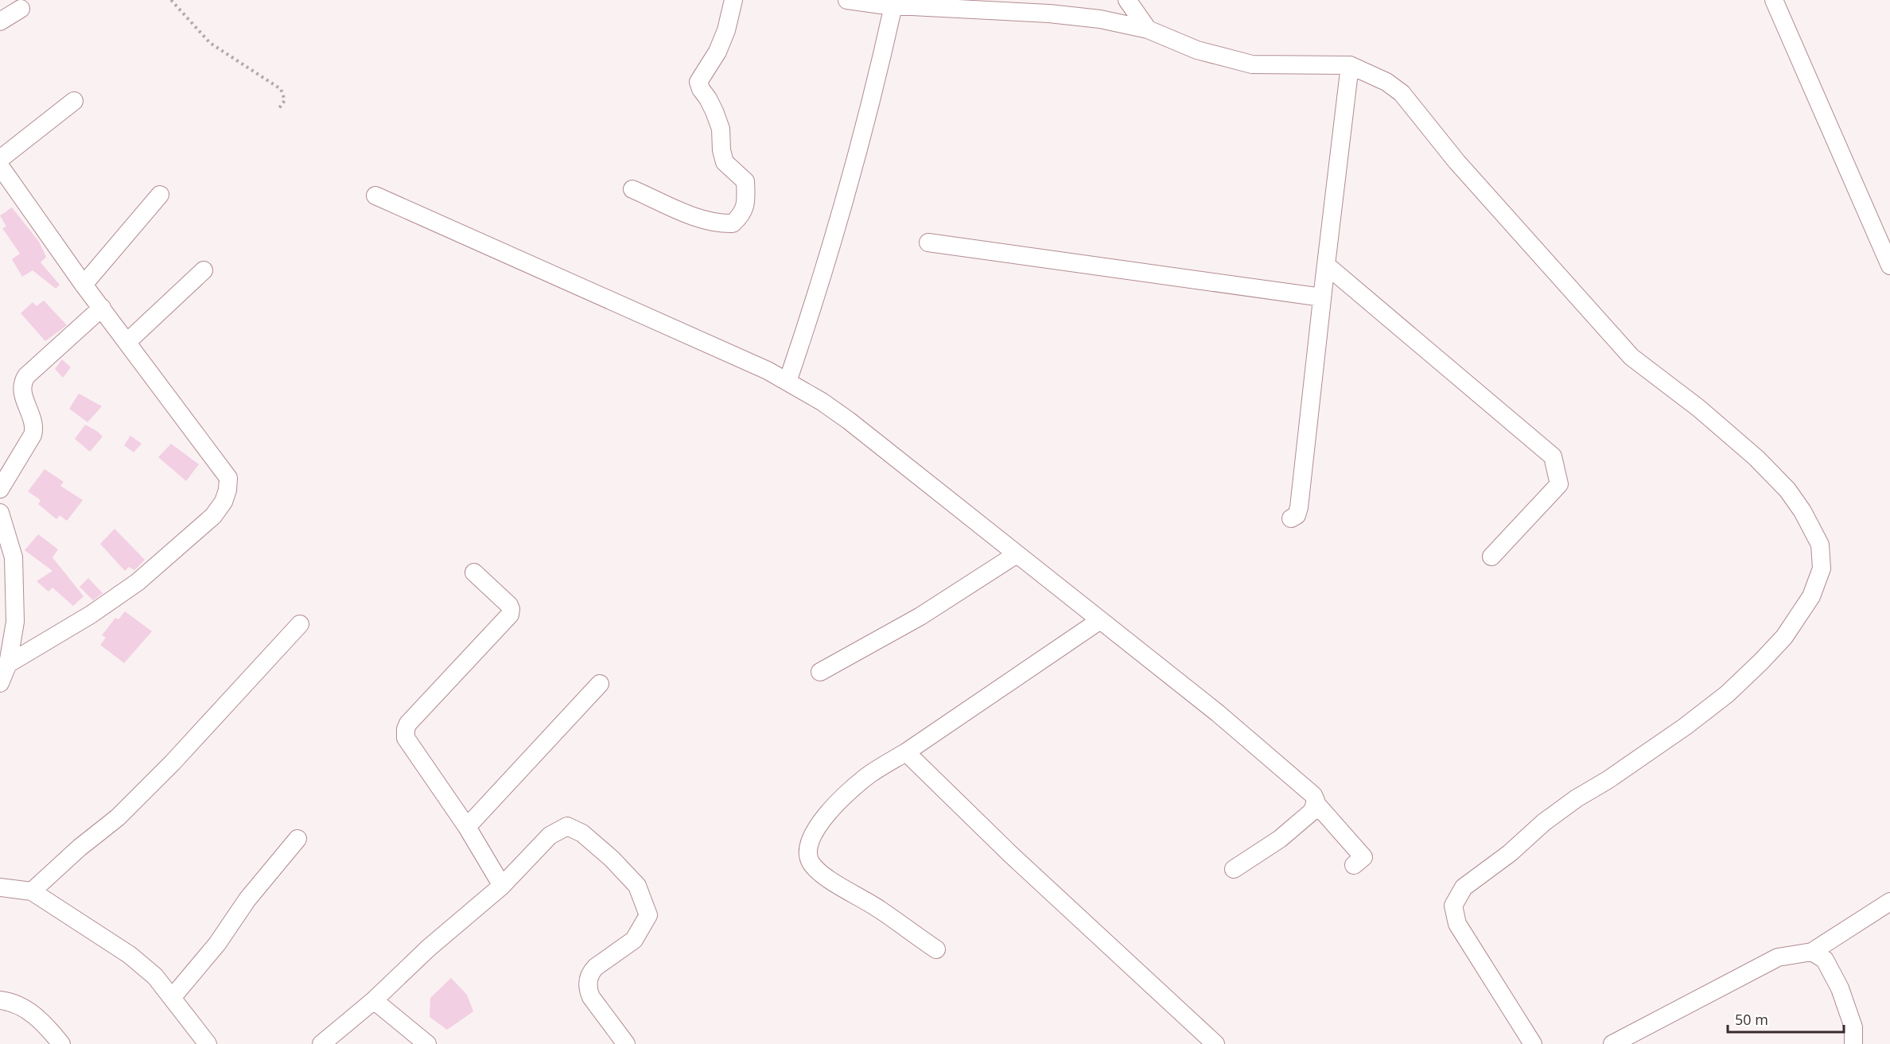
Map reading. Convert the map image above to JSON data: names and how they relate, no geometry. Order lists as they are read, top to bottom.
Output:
{
  "scale_bar": "50 m"
}
